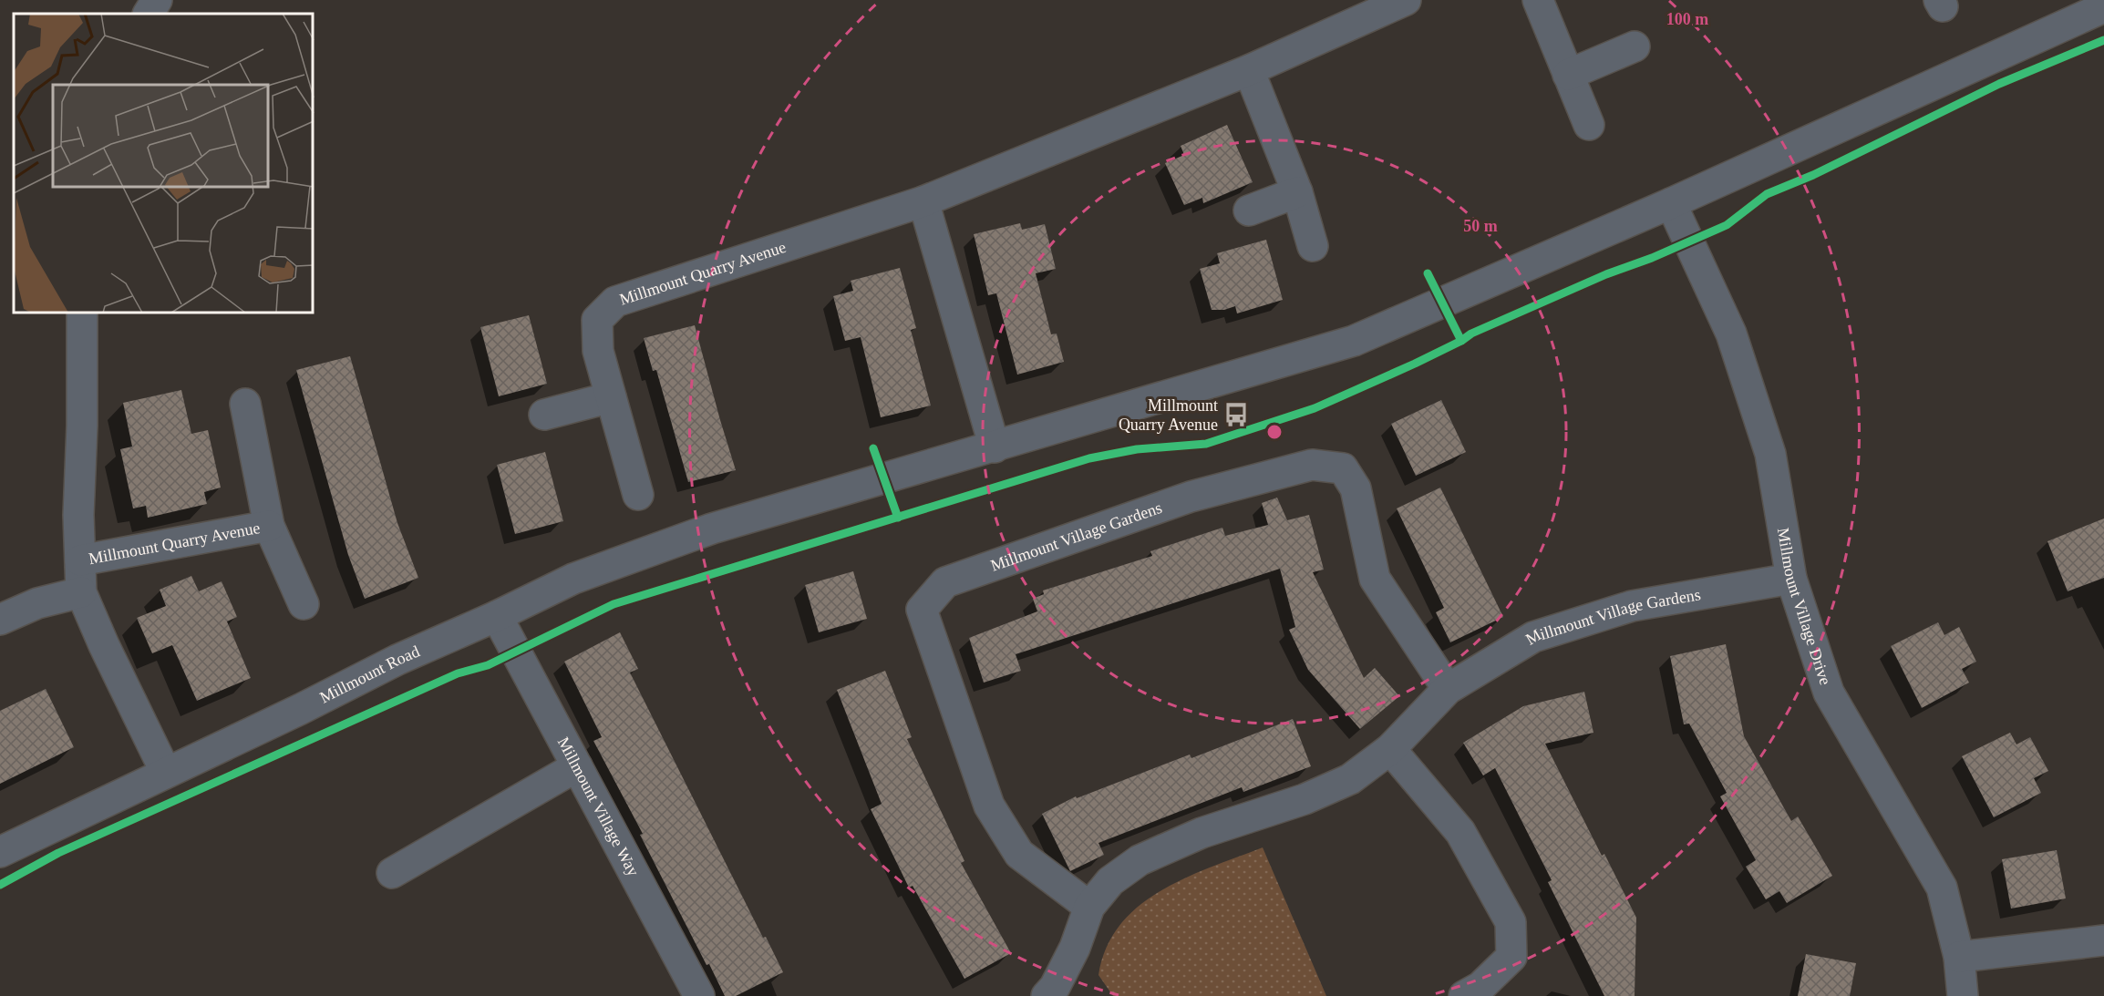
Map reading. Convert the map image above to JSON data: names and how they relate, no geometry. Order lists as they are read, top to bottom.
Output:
{
  "streets": {
    "street": [
      "Millmount Quarry Avenue",
      "Millmount Village Gardens",
      "Millmount Village Drive",
      "Millmount Road",
      "Millmount Village Way"
    ]
  },
  "crossings": [
    ["Millmount Village Gardens", "Millmount Village Drive"],
    ["Millmount Village Drive", "Millmount Road"],
    ["Millmount Road", "Millmount Village Way"]
  ],
  "places": {
    "bus stop": ["Millmount Quarry Avenue"]
  },
  "rings": ["100 m", "50 m"]
}
